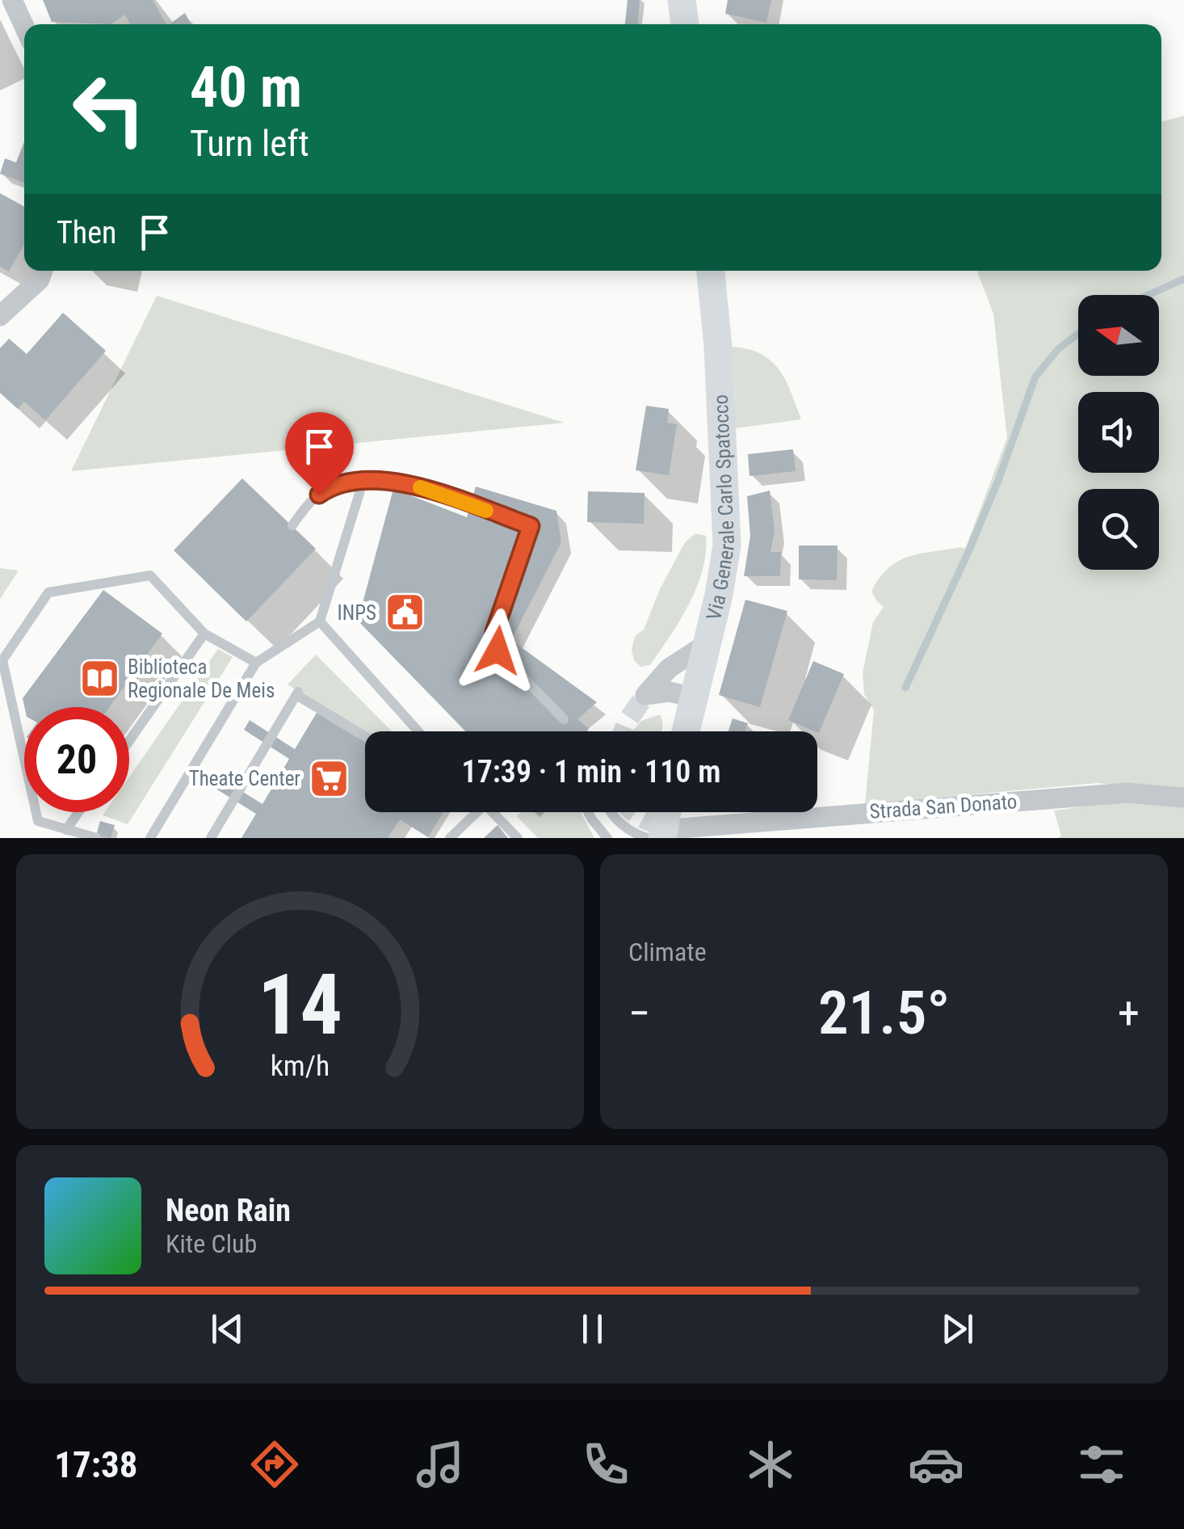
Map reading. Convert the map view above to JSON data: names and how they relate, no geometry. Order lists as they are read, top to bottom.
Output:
{
  "streets": {
    "main road": ["Via Generale Carlo Spatocco"],
    "street": ["Strada San Donato"]
  },
  "places": {
    "public building": ["INPS"],
    "library": ["Biblioteca Regionale De Meis"],
    "supermarket": ["Theate Center"]
  },
  "north": "left",
  "page": {
    "turn": ["40 m", "Turn left"],
    "then": "Then",
    "limit": "20",
    "trip": "17:39 · 1 min · 110 m",
    "tile": "Climate",
    "heat": ["−", "21.5°", "+"],
    "song": ["Neon Rain", "Kite Club"],
    "tabs": "17:38",
    "gauge": ["14", "km/h"]
  }
}
